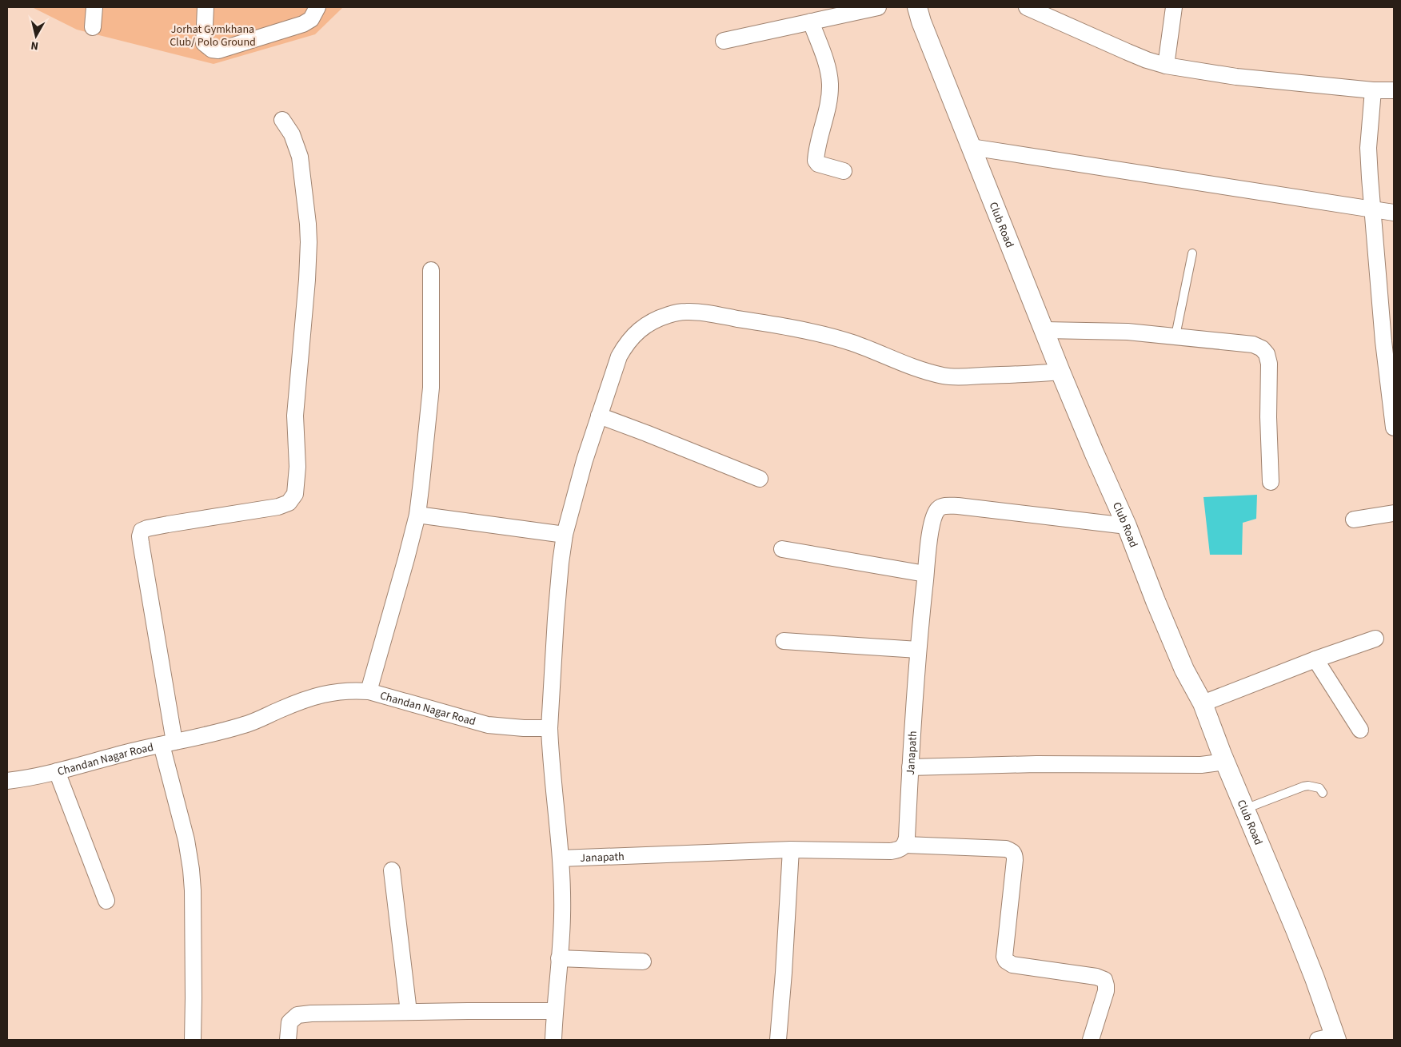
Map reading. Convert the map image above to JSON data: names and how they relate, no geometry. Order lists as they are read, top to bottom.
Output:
{
  "streets": {
    "street": ["Club Road", "Chandan Nagar Road", "Janapath"]
  },
  "crossings": [
    ["Club Road", "Janapath"]
  ],
  "parks": ["Jorhat Gymkhana Club/ Polo Ground"],
  "north": "bottom"
}
